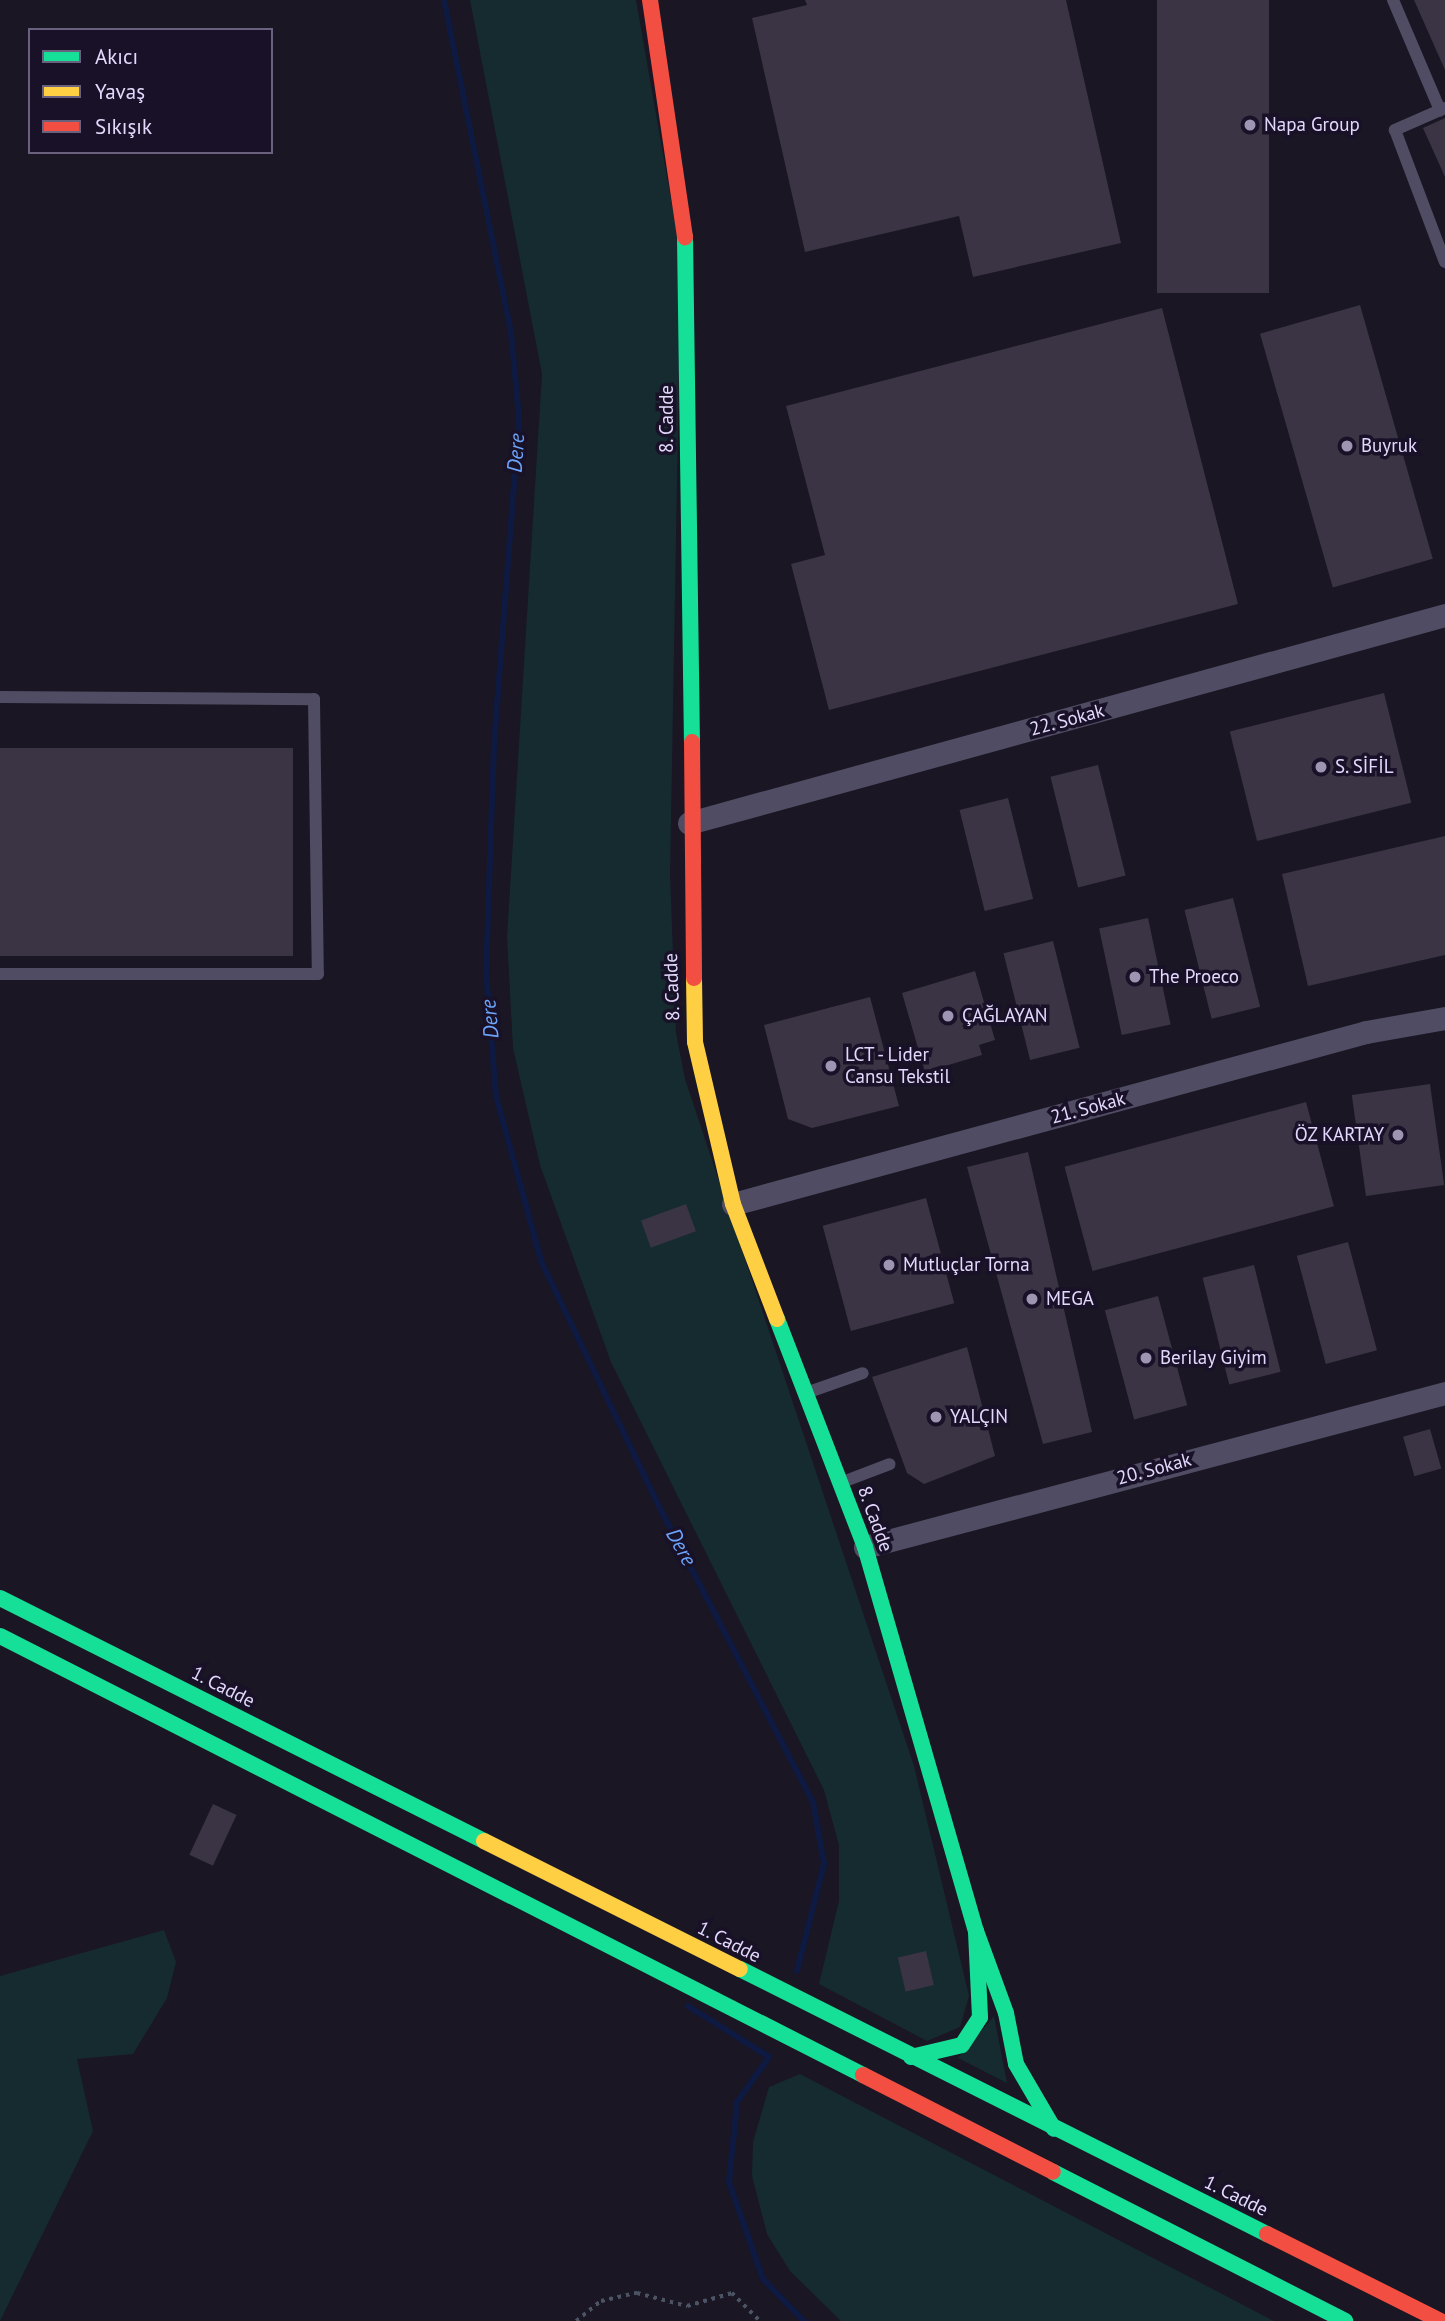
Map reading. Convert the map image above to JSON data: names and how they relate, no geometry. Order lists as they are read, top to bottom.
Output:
{
  "streets": {
    "main road": ["8. Cadde", "1. Cadde"],
    "street": ["22. Sokak", "21. Sokak", "20. Sokak"]
  },
  "crossings": [
    ["8. Cadde", "22. Sokak"],
    ["8. Cadde", "21. Sokak"],
    ["8. Cadde", "20. Sokak"],
    ["8. Cadde", "1. Cadde"]
  ],
  "water": ["Dere"],
  "places": [
    "Napa Group",
    "Buyruk",
    "S. SİFİL",
    "The Proeco",
    "ÇAĞLAYAN",
    "LCT - Lider Cansu Tekstil",
    "ÖZ KARTAY",
    "Mutluçlar Torna",
    "MEGA",
    "Berilay Giyim",
    "YALÇIN"
  ],
  "legend": ["Akıcı", "Yavaş", "Sıkışık"]
}
